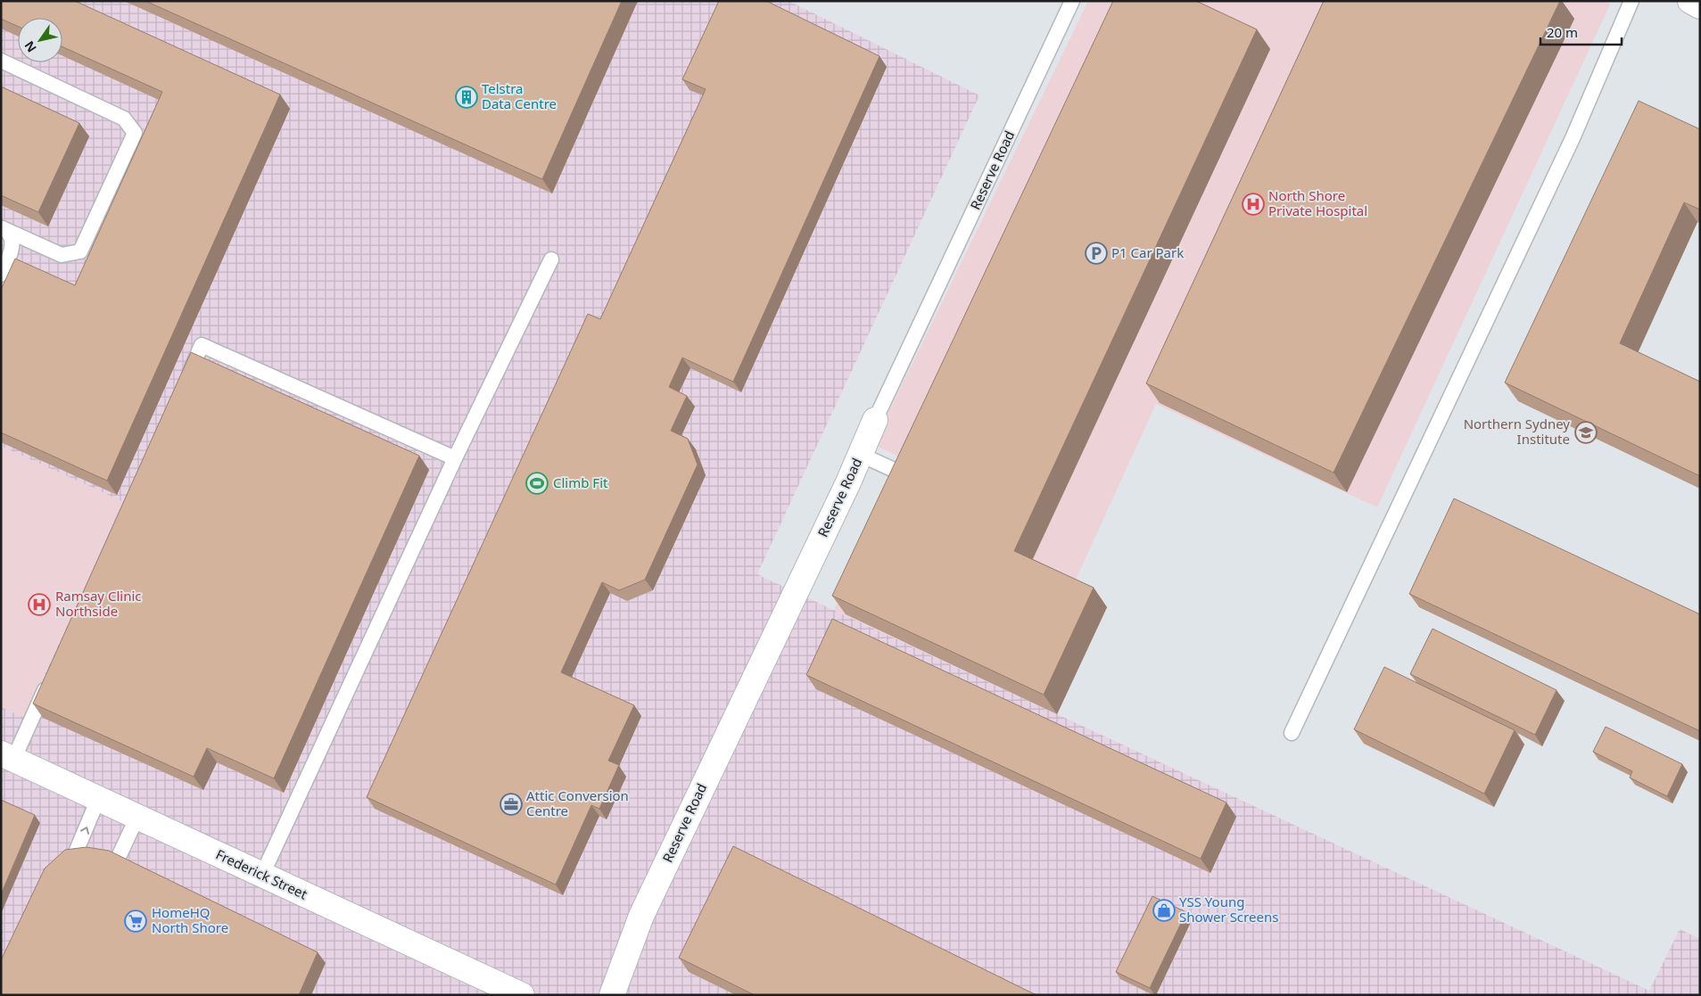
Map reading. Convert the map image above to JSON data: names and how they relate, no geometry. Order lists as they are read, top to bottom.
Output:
{
  "streets": {
    "street": ["Reserve Road", "Frederick Street"]
  },
  "places": {
    "building": ["Telstra Data Centre"],
    "hospital": ["North Shore Private Hospital", "Ramsay Clinic Northside"],
    "parking": ["P1 Car Park"],
    "school or university": ["Northern Sydney Institute"],
    "sports": ["Climb Fit"],
    "office": ["Attic Conversion Centre"],
    "shop": ["YSS Young Shower Screens"],
    "supermarket": ["HomeHQ North Shore"]
  },
  "scale_bar": "20 m",
  "north": "bottom left"
}
